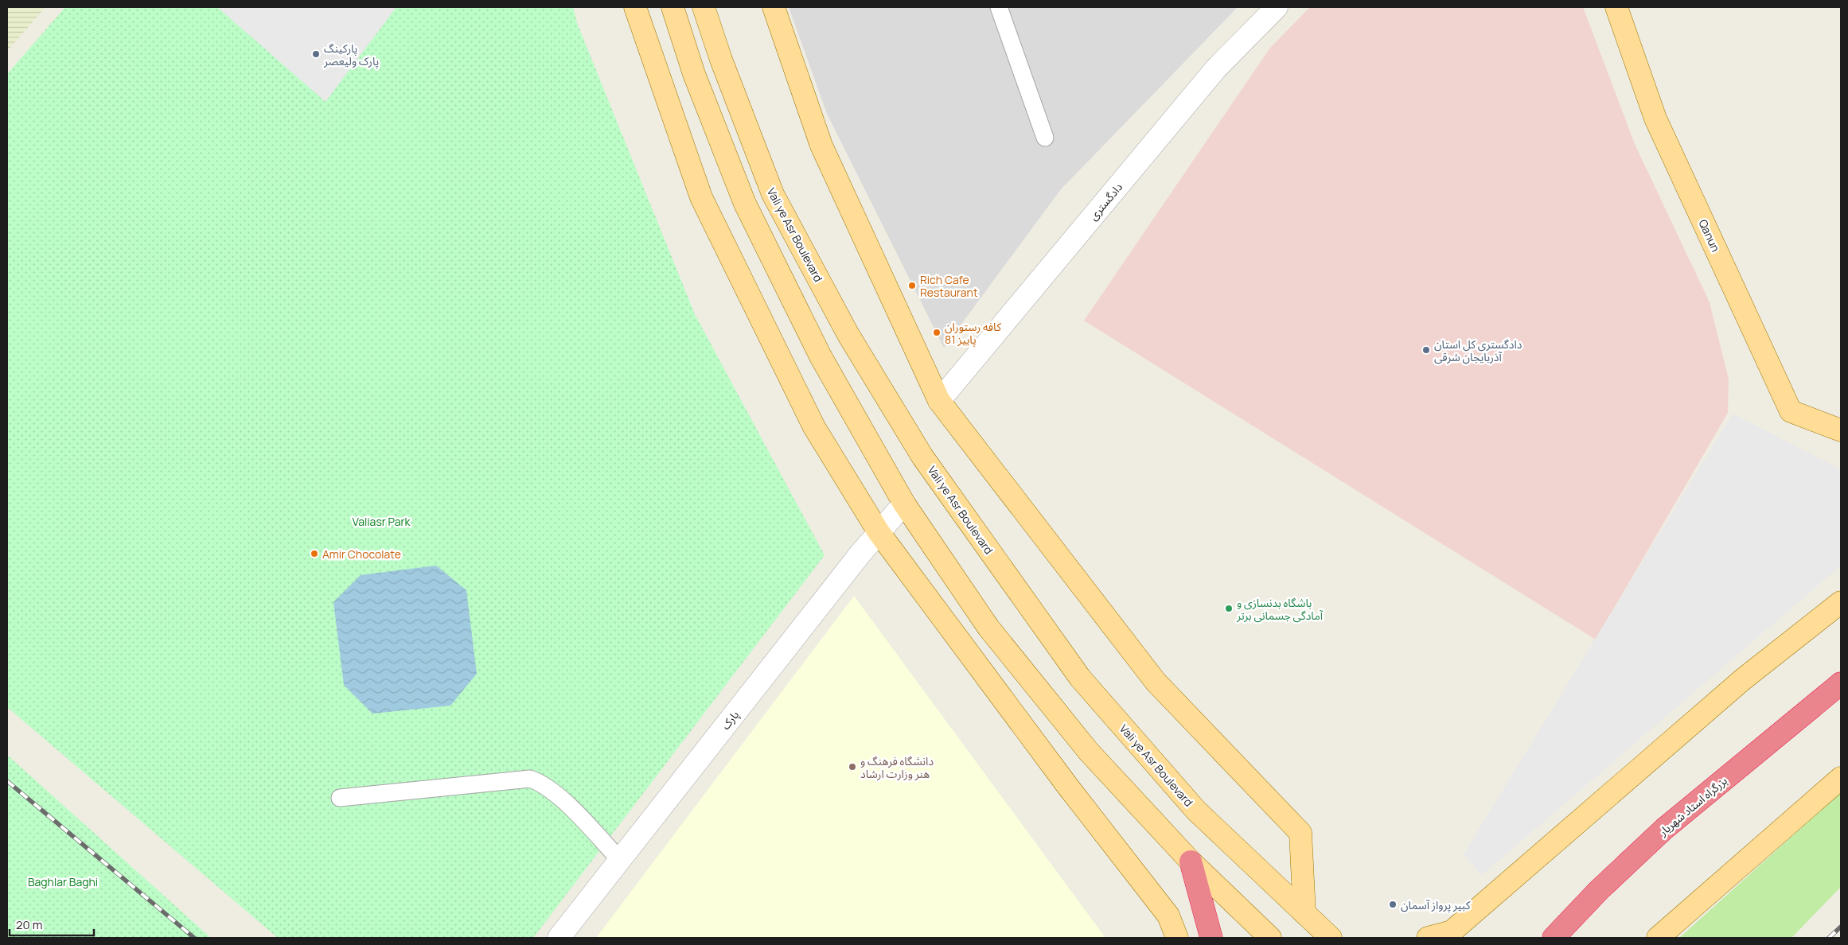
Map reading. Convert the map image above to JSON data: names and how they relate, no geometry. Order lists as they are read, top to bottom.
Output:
{
  "streets": {
    "highway": ["بزرگراه استاد شهریار"],
    "main road": ["Vali ye Asr Boulevard", "Qanun"],
    "street": ["دادگستری", "پارک"]
  },
  "parks": ["Valiasr Park", "Baghlar Baghi"],
  "places": [
    "پارکینگ پارک ولیعصر",
    "Rich Cafe Restaurant",
    "کافه رستوران پاییز 81",
    "دادگستری کل استان آذربایجان شرقی",
    "Amir Chocolate",
    "باشگاه بدنسازی و آمادگی جسمانی برتر",
    "دانشگاه فرهنگ و هنر وزارت ارشاد",
    "کبیر پرواز آسمان"
  ],
  "scale_bar": "20 m"
}
